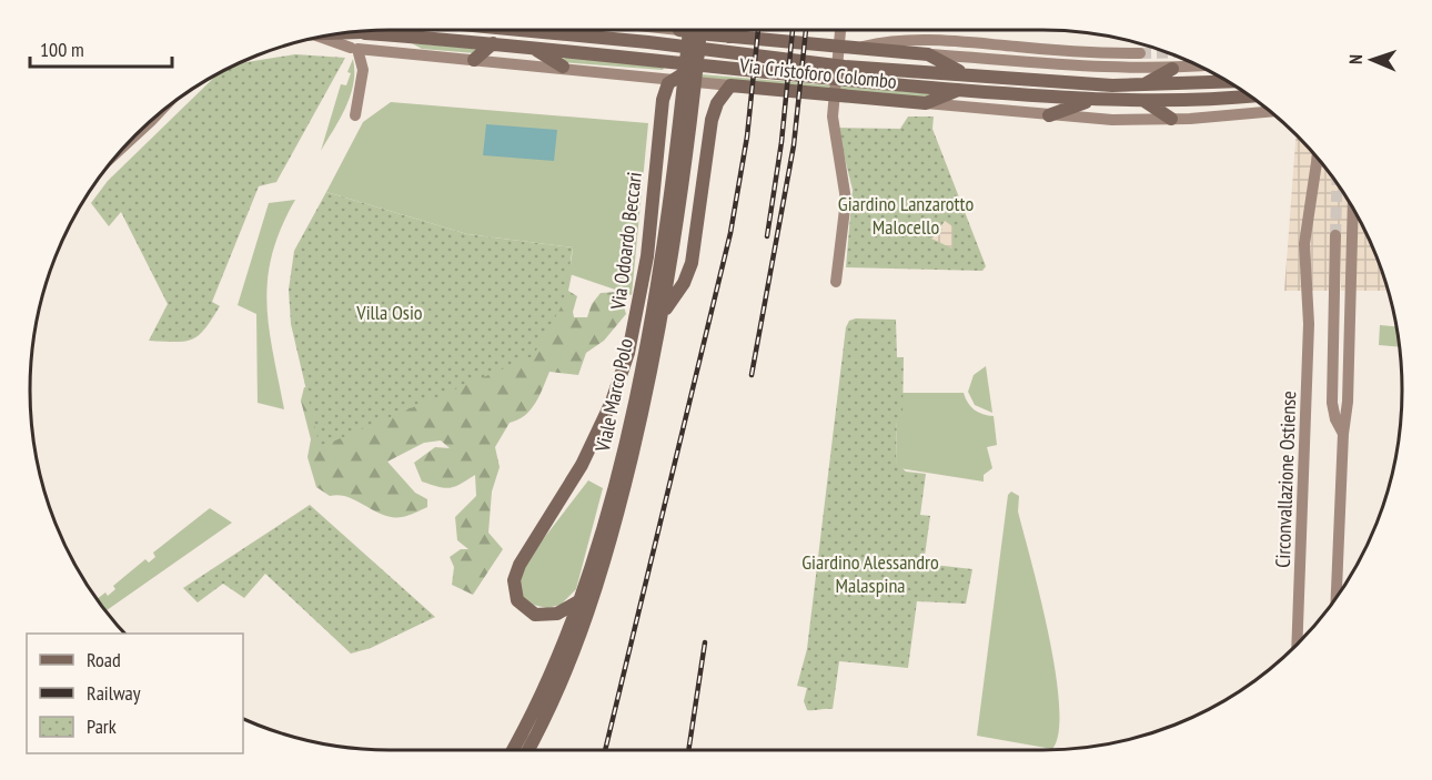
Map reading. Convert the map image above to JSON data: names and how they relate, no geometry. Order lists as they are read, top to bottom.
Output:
{
  "streets": {
    "main road": [
      "Via Cristoforo Colombo",
      "Via Odoardo Beccari",
      "Viale Marco Polo",
      "Circonvallazione Ostiense"
    ]
  },
  "crossings": [
    ["Via Cristoforo Colombo", "Via Odoardo Beccari"],
    ["Via Odoardo Beccari", "Viale Marco Polo"]
  ],
  "parks": ["Giardino Lanzarotto Malocello", "Villa Osio", "Giardino Alessandro Malaspina"],
  "legend": ["Road", "Railway", "Park"],
  "scale_bar": "100 m",
  "north": "left"
}
